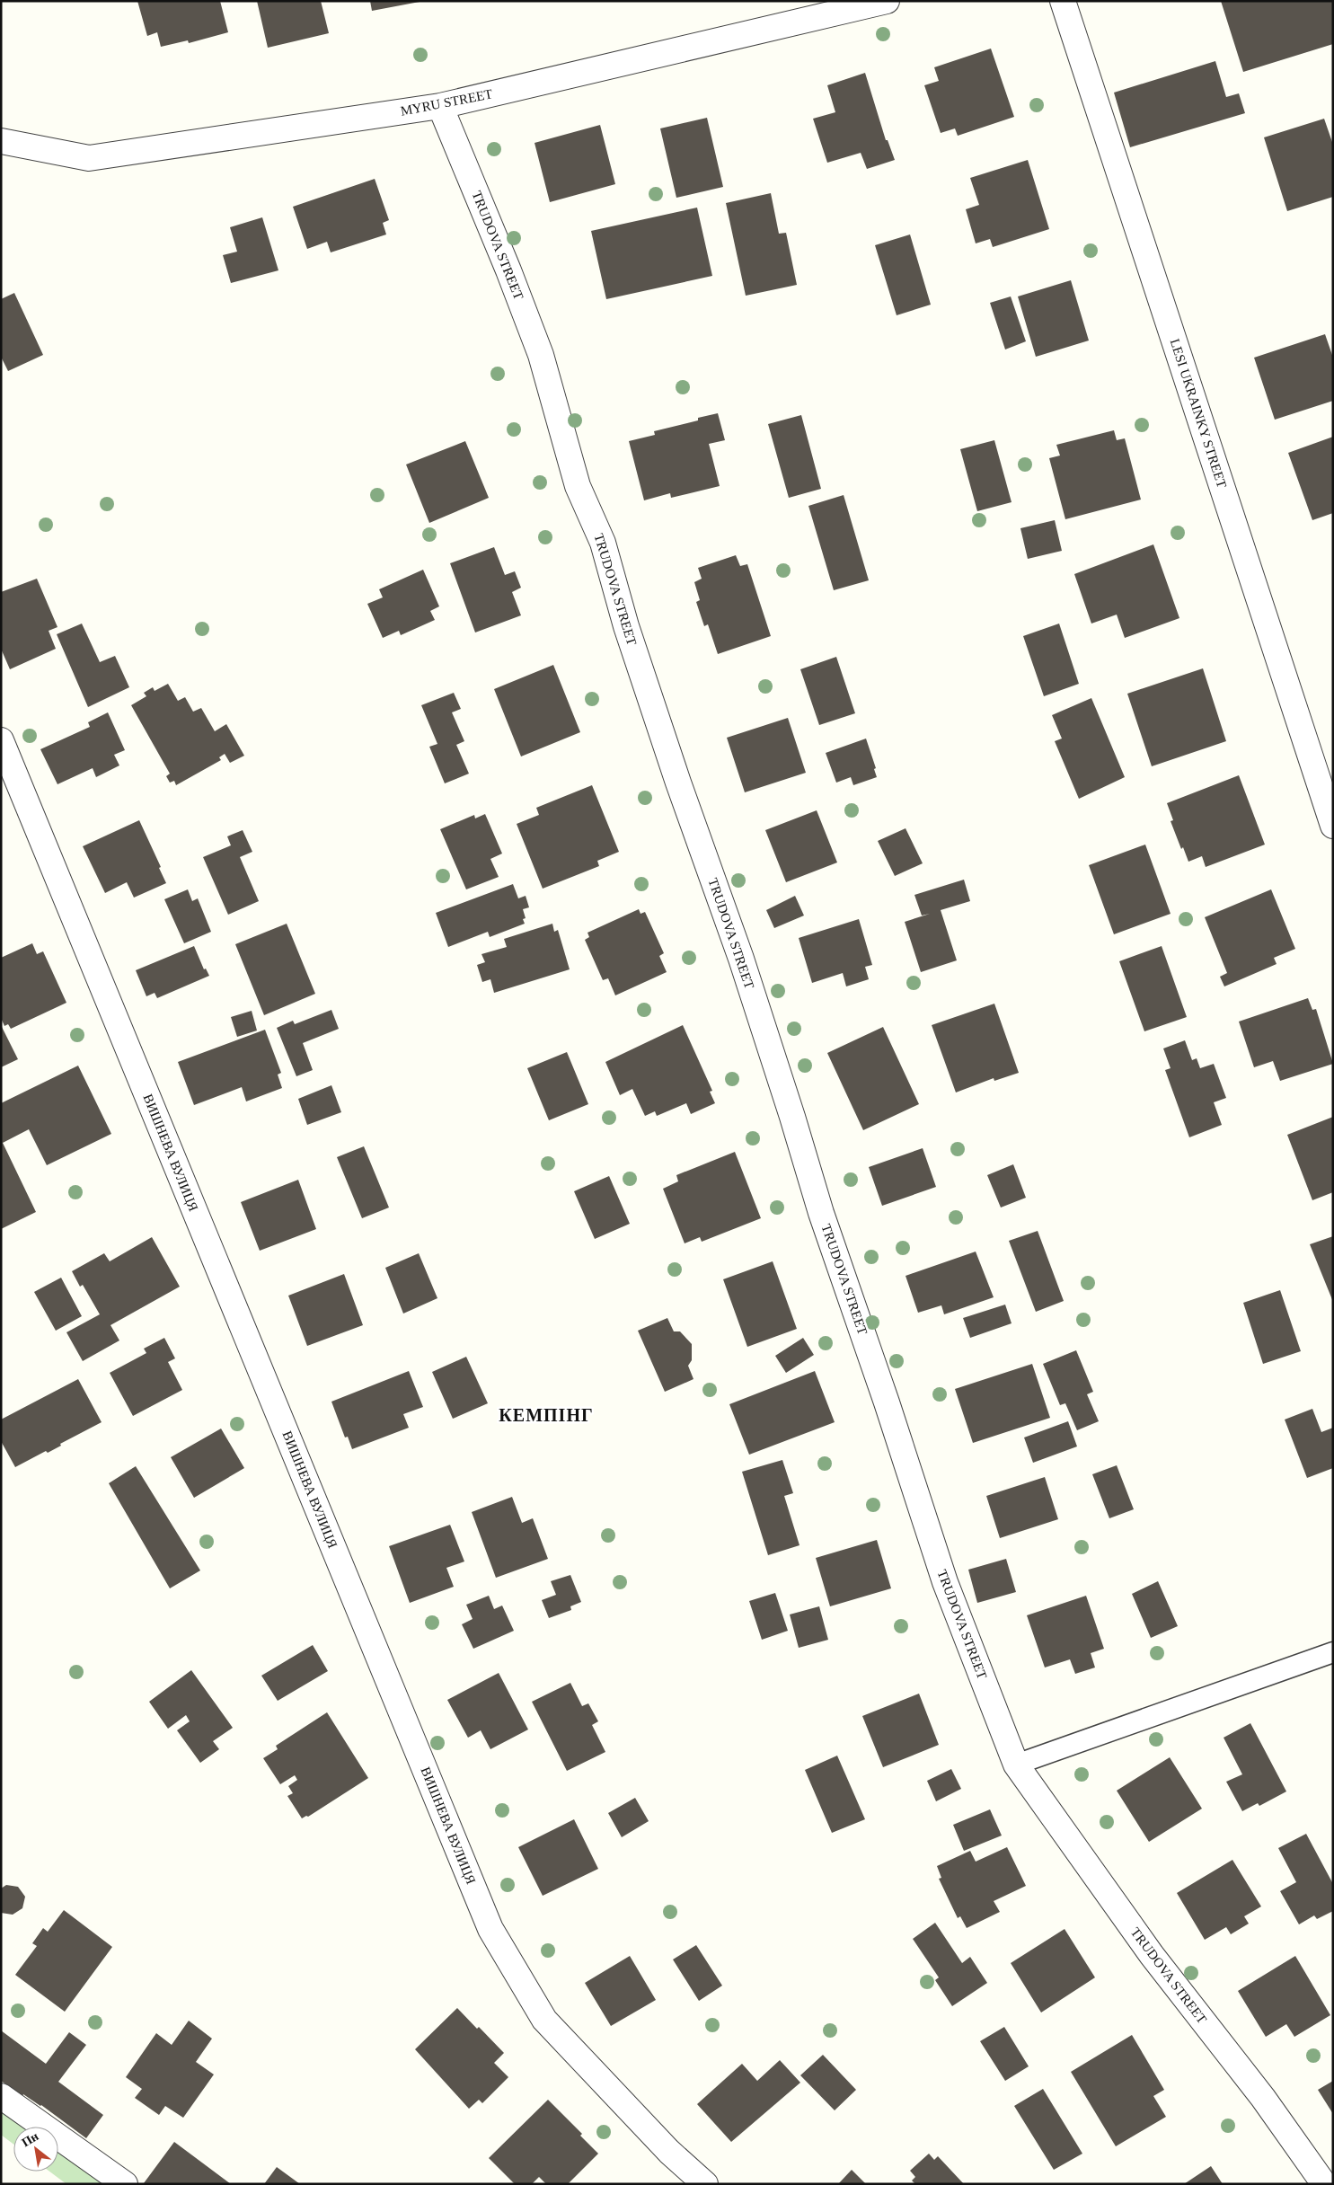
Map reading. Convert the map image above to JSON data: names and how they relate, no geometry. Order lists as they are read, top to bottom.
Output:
{
  "streets": {
    "street": [
      "MYRU STREET",
      "TRUDOVA STREET",
      "LESI UKRAINKY STREET",
      "ВИШНЕВА ВУЛИЦЯ"
    ]
  },
  "crossings": [
    ["MYRU STREET", "TRUDOVA STREET"]
  ],
  "districts": ["КЕМПІНГ"],
  "north": "top left"
}
